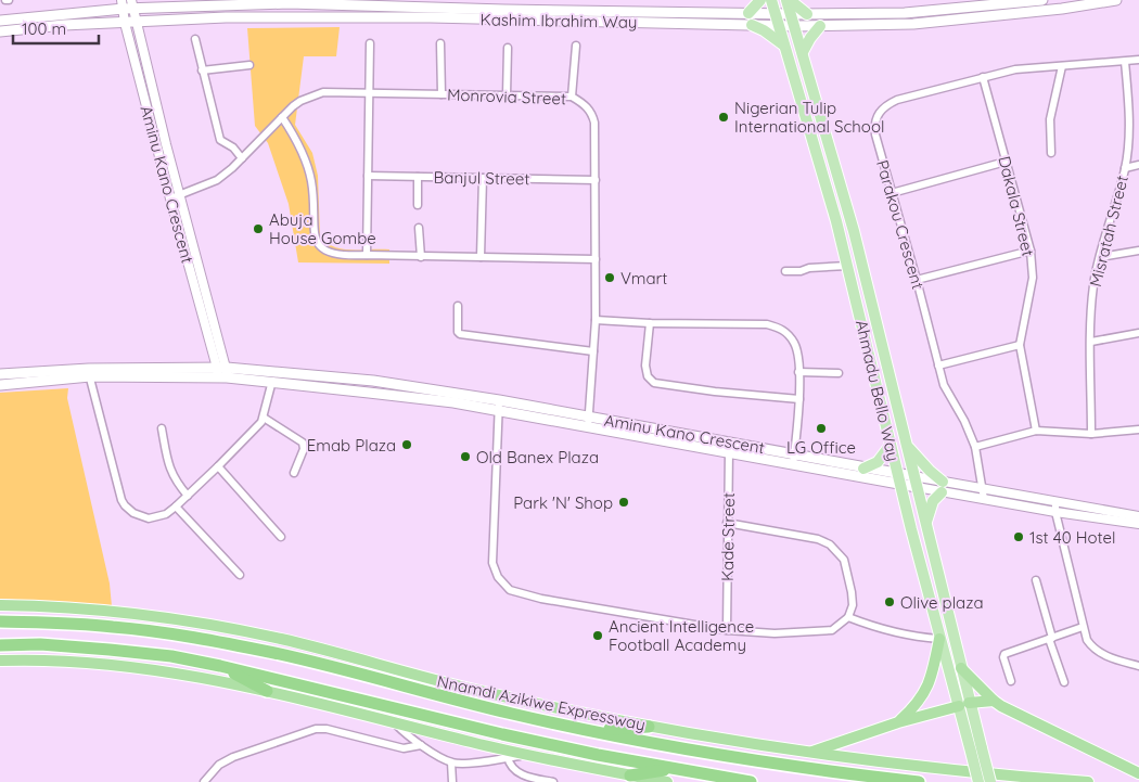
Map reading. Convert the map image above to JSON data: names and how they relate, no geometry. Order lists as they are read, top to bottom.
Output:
{
  "streets": {
    "highway": ["Nnamdi Azikiwe Expressway"],
    "main road": ["Kashim Ibrahim Way", "Aminu Kano Crescent", "Ahmadu Bello Way"],
    "street": [
      "Monrovia Street",
      "Banjul Street",
      "Dakala Street",
      "Parakou Crescent",
      "Misratah Street",
      "Kade Street"
    ]
  },
  "crossings": [
    ["Kashim Ibrahim Way", "Aminu Kano Crescent"],
    ["Kashim Ibrahim Way", "Ahmadu Bello Way"],
    ["Monrovia Street", "Banjul Street"],
    ["Monrovia Street", "Aminu Kano Crescent"],
    ["Aminu Kano Crescent", "Ahmadu Bello Way"],
    ["Aminu Kano Crescent", "Kade Street"],
    ["Dakala Street", "Parakou Crescent"],
    ["Parakou Crescent", "Misratah Street"]
  ],
  "places": [
    "Nigerian Tulip International School",
    "Abuja House Gombe",
    "Vmart",
    "LG Office",
    "Emab Plaza",
    "Old Banex Plaza",
    "Park 'N' Shop",
    "1st 40 Hotel",
    "Olive plaza",
    "Ancient Intelligence Football Academy"
  ],
  "scale_bar": "100 m"
}
